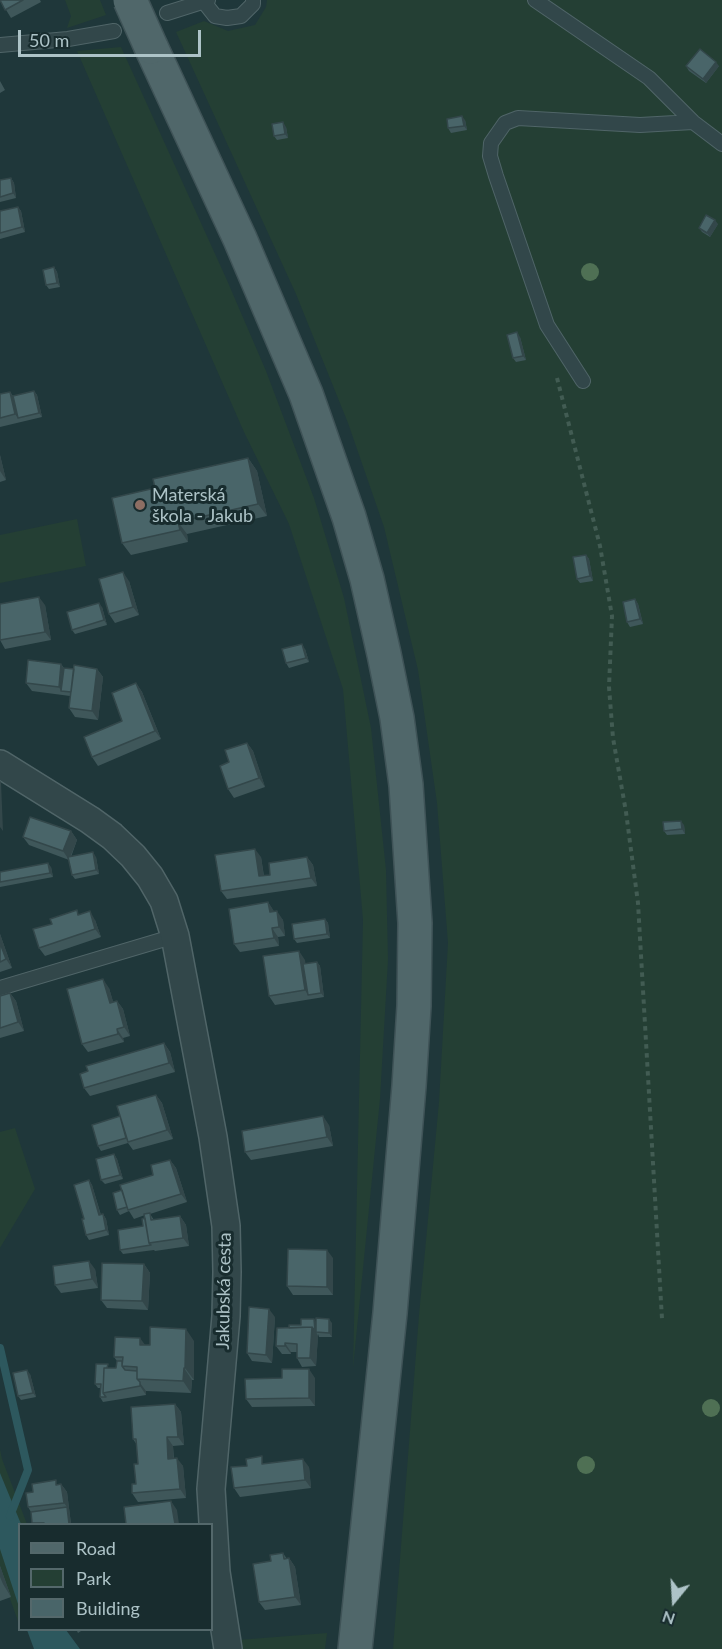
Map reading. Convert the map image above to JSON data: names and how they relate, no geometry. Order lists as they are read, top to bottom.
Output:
{
  "streets": {
    "street": ["Jakubská cesta"]
  },
  "places": ["Materská škola - Jakub"],
  "legend": ["Road", "Park", "Building"],
  "scale_bar": "50 m",
  "north": "bottom"
}
